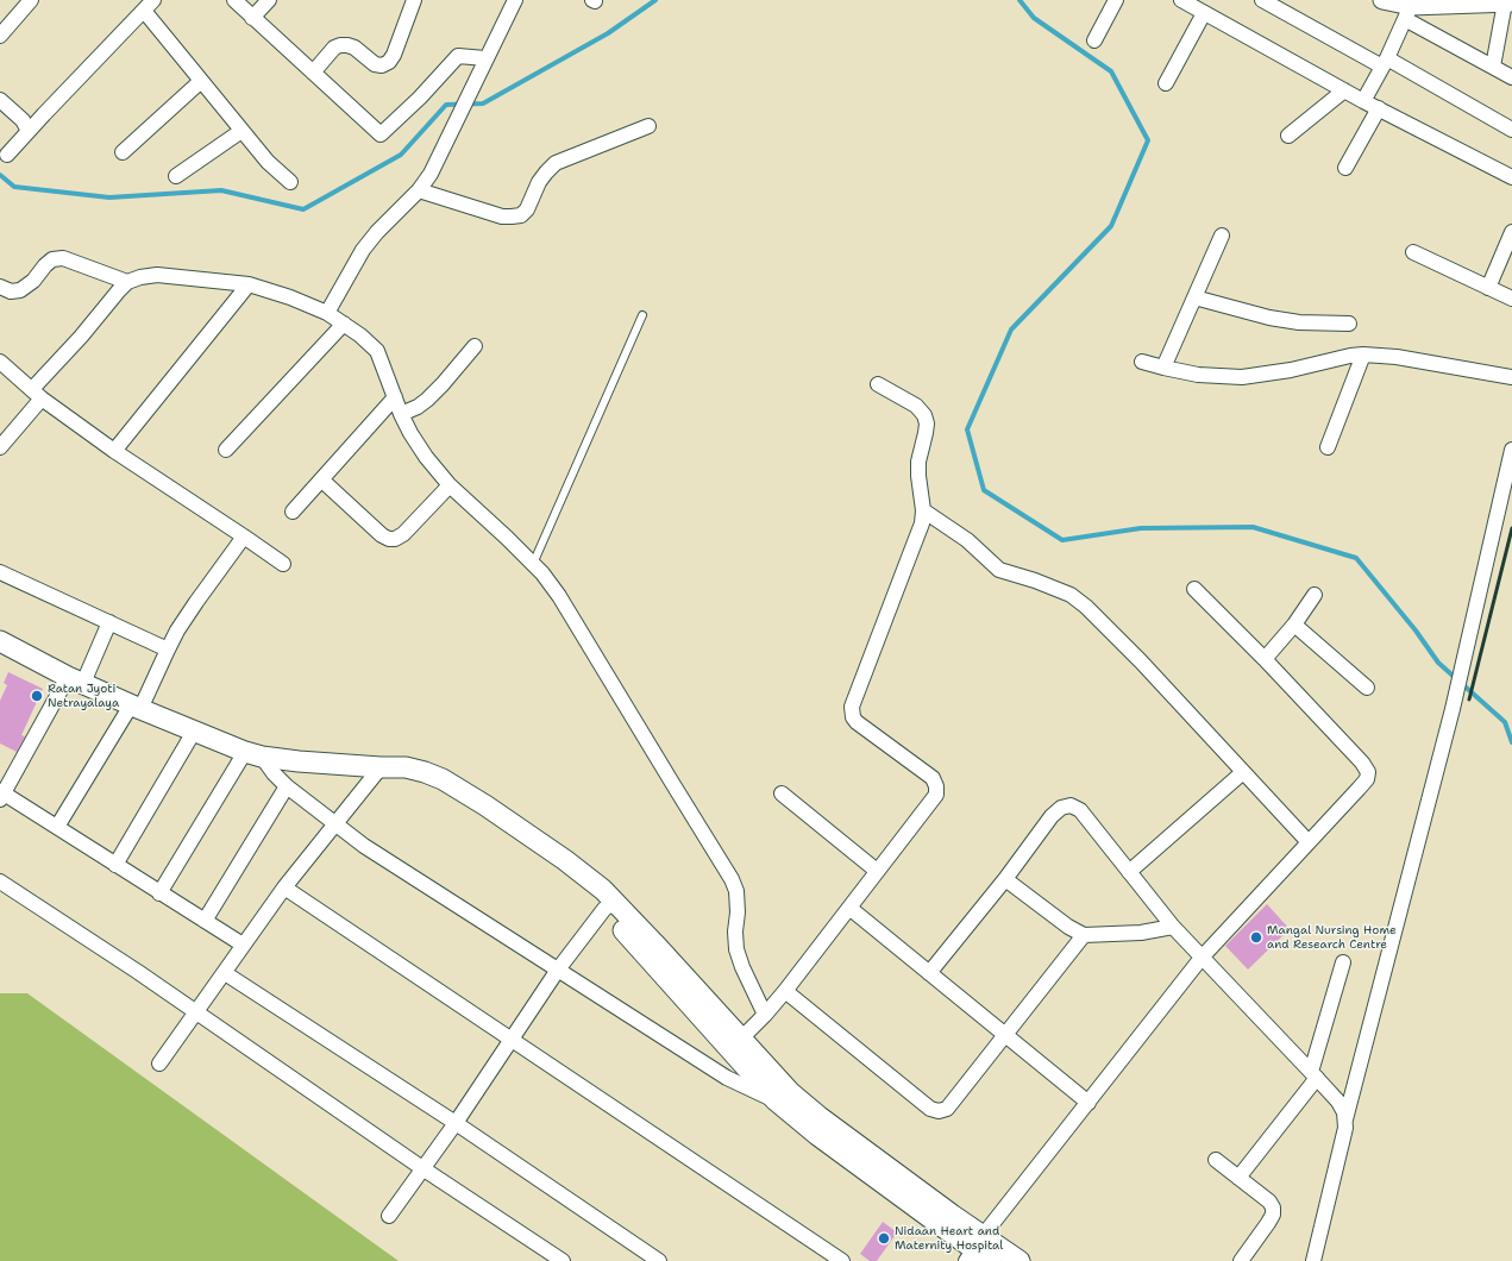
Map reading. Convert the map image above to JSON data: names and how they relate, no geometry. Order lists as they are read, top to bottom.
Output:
{
  "places": ["Ratan Jyoti Netrayalaya", "Mangal Nursing Home and Research Centre", "Nidaan Heart and Maternity Hospital"]
}
